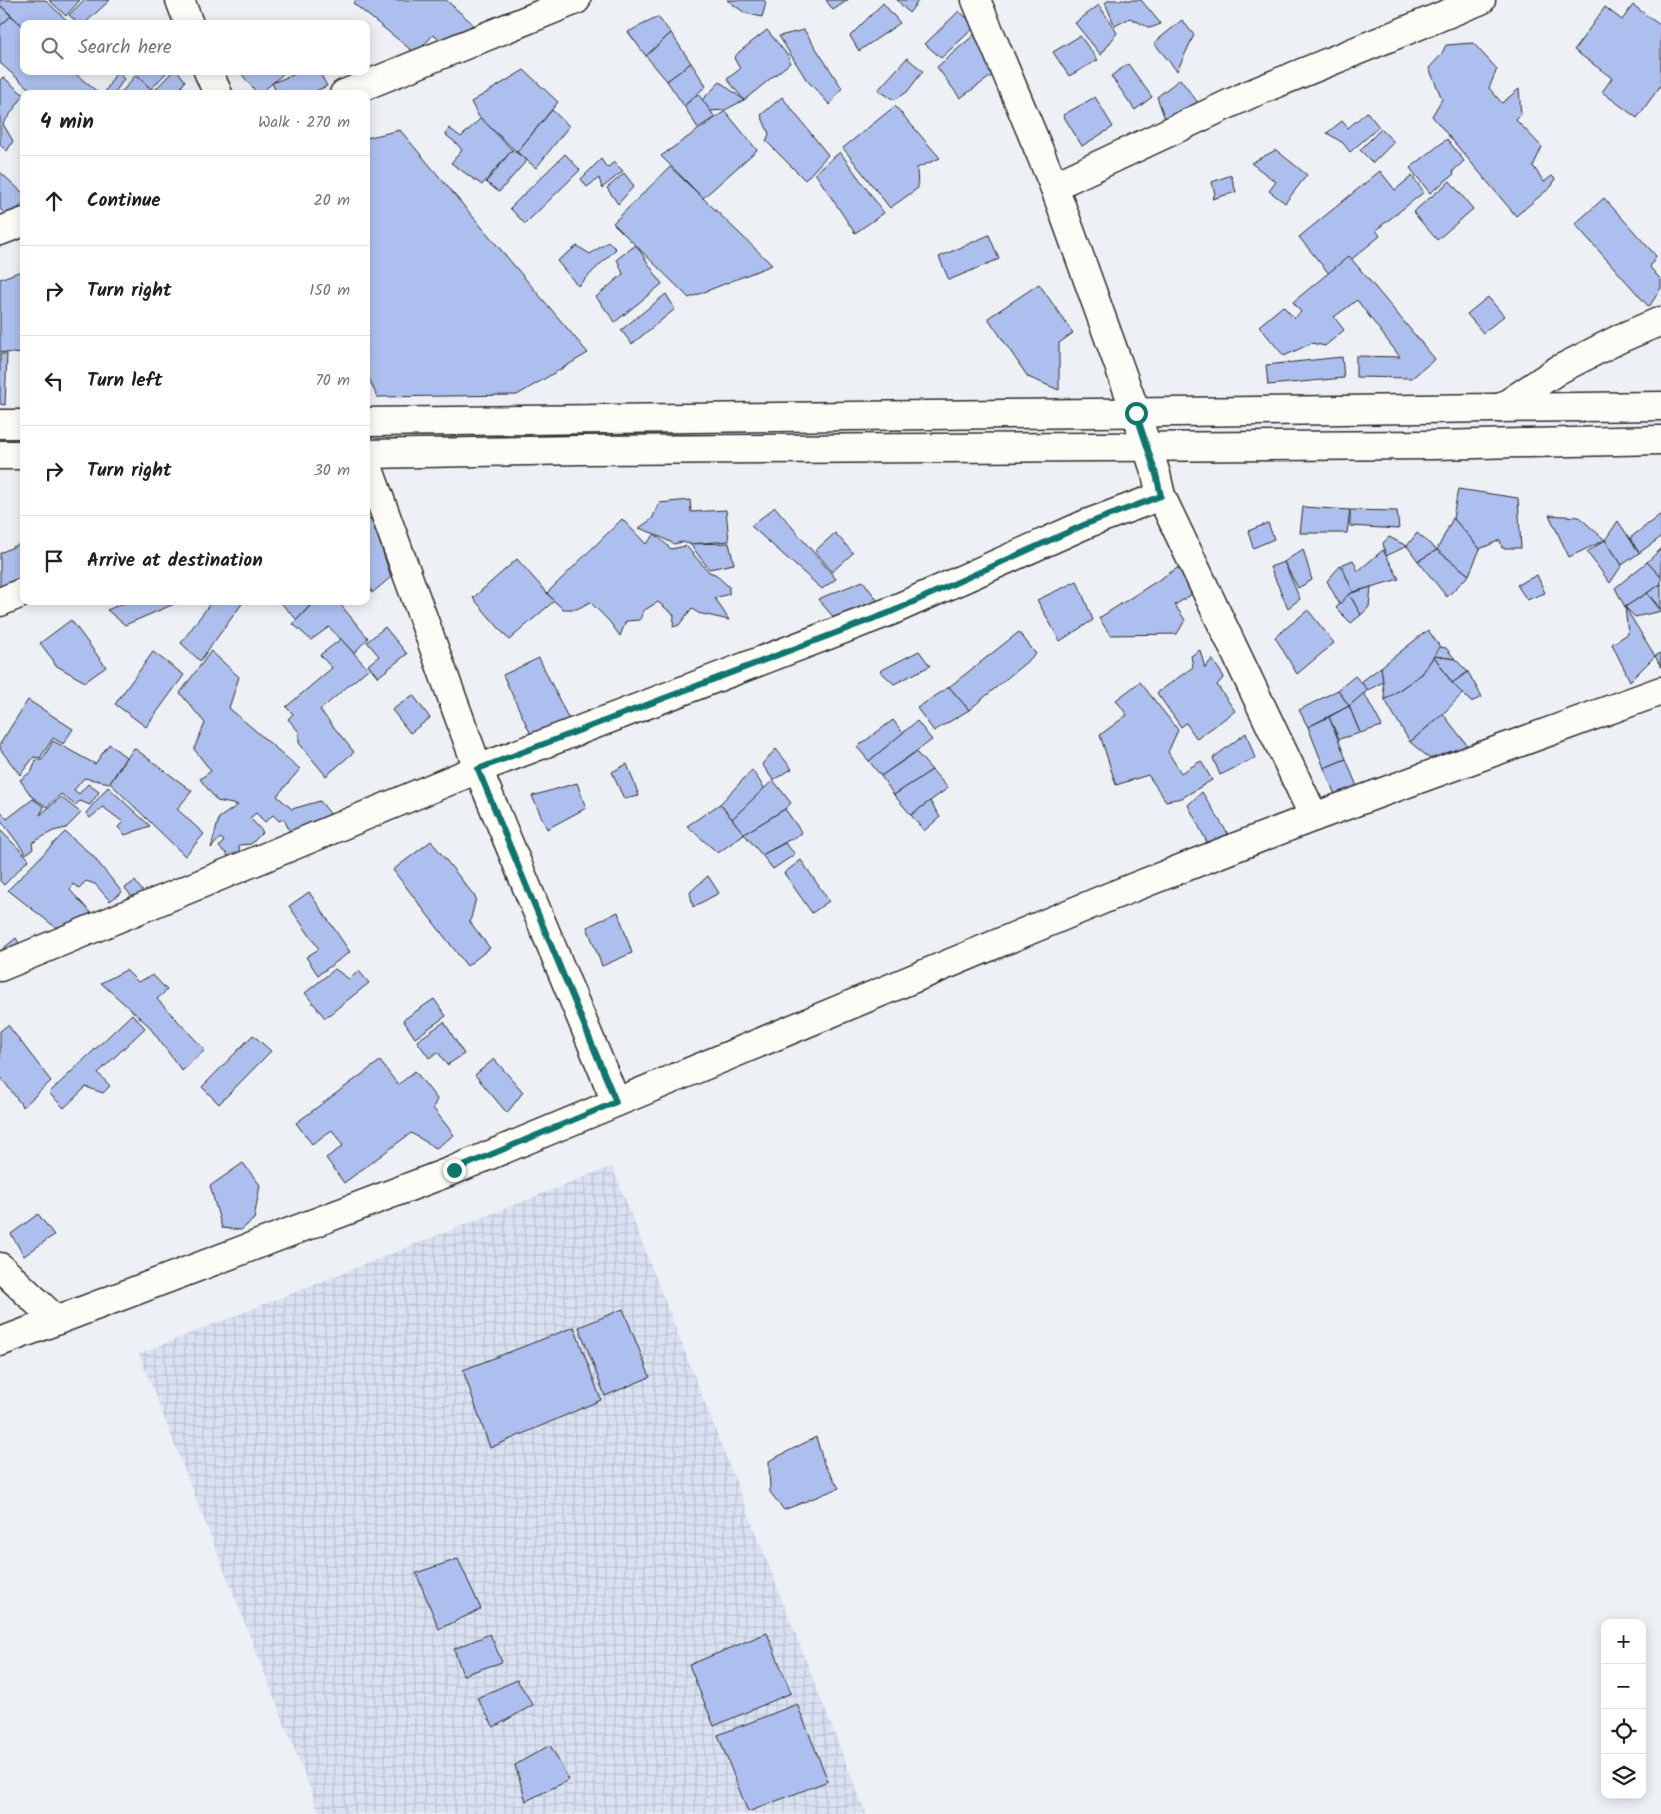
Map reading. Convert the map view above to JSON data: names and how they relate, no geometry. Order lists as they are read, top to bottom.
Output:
{
  "page": {
    "search": "Search here",
    "heading": ["4 min", "Walk · 270 m"],
    "list": [
      ["Continue", "20 m"],
      ["Turn right", "150 m"],
      ["Turn left", "70 m"],
      ["Turn right", "30 m"],
      "Arrive at destination"
    ],
    "map_buttons": ["+", "−"]
  }
}
